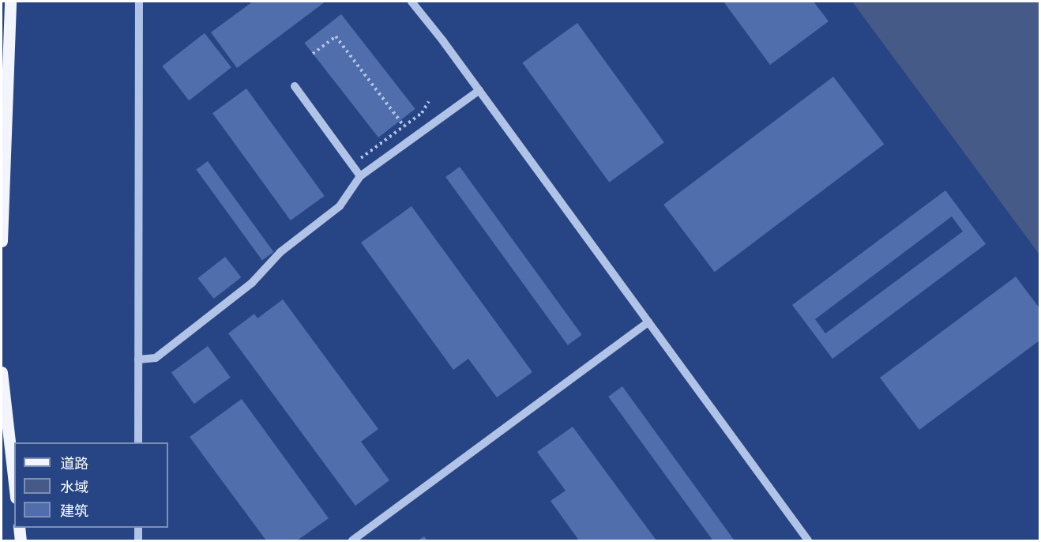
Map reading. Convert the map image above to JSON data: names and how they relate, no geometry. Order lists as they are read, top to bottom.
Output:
{
  "legend": ["道路", "水域", "建筑"]
}
